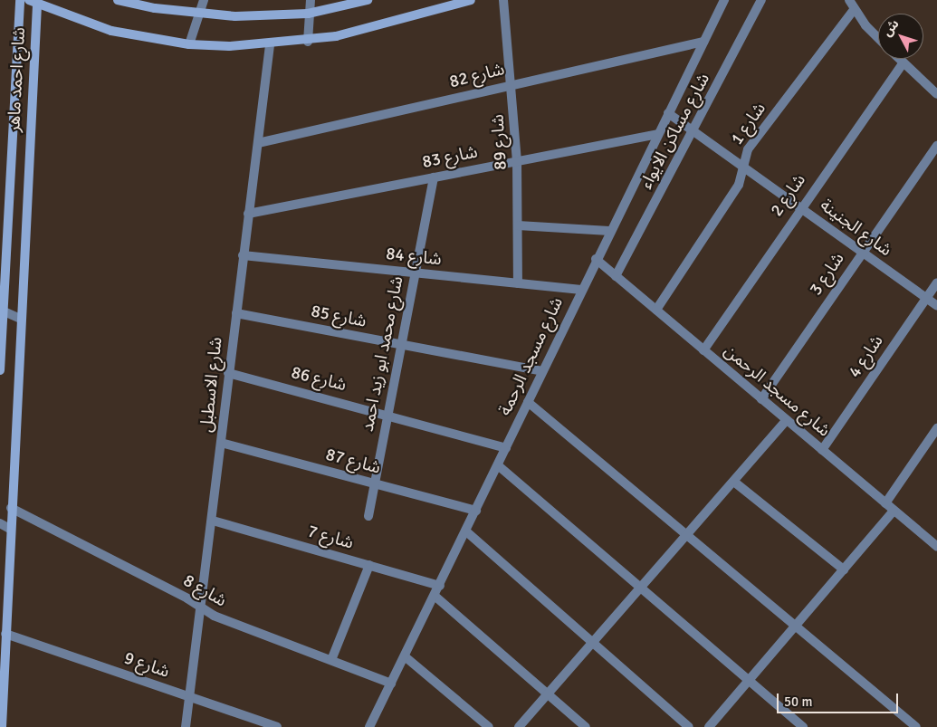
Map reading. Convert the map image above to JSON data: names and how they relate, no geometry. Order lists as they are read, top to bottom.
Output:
{
  "streets": {
    "street": [
      "شارع 82",
      "شارع احمد ماهر",
      "شارع 1",
      "شارع مساكن الايواء",
      "شارع 89",
      "شارع 83",
      "شارع 2",
      "شارع الجنينة",
      "شارع 84",
      "شارع 3",
      "شارع 85",
      "شارع محمد ابو زيد احمد",
      "شارع مسجد الرحمة",
      "شارع 4",
      "شارع 86",
      "شارع الاسطبل",
      "شارع مسجد الرحمن",
      "شارع 87",
      "شارع 7",
      "شارع 8",
      "شارع 9"
    ]
  },
  "crossings": [
    ["شارع 82", "شارع 89"],
    ["شارع 82", "شارع مسجد الرحمة"],
    ["شارع 82", "شارع الاسطبل"],
    ["شارع احمد ماهر", "شارع 8"],
    ["شارع احمد ماهر", "شارع 9"],
    ["شارع 1", "شارع الجنينة"],
    ["شارع 1", "شارع مسجد الرحمن"],
    ["شارع مساكن الايواء", "شارع الجنينة"],
    ["شارع مساكن الايواء", "شارع مسجد الرحمن"],
    ["شارع 89", "شارع 83"],
    ["شارع 89", "شارع 84"],
    ["شارع 83", "شارع محمد ابو زيد احمد"],
    ["شارع 83", "شارع مسجد الرحمة"],
    ["شارع 83", "شارع الاسطبل"],
    ["شارع 2", "شارع الجنينة"],
    ["شارع 2", "شارع مسجد الرحمن"],
    ["شارع الجنينة", "شارع 3"],
    ["شارع الجنينة", "شارع مسجد الرحمة"],
    ["شارع الجنينة", "شارع 4"],
    ["شارع 84", "شارع محمد ابو زيد احمد"],
    ["شارع 84", "شارع مسجد الرحمة"],
    ["شارع 84", "شارع الاسطبل"],
    ["شارع 3", "شارع مسجد الرحمن"],
    ["شارع 85", "شارع محمد ابو زيد احمد"],
    ["شارع 85", "شارع مسجد الرحمة"],
    ["شارع 85", "شارع الاسطبل"],
    ["شارع محمد ابو زيد احمد", "شارع 86"],
    ["شارع محمد ابو زيد احمد", "شارع 87"],
    ["شارع مسجد الرحمة", "شارع 86"],
    ["شارع مسجد الرحمة", "شارع مسجد الرحمن"],
    ["شارع مسجد الرحمة", "شارع 87"],
    ["شارع مسجد الرحمة", "شارع 7"],
    ["شارع مسجد الرحمة", "شارع 8"],
    ["شارع 4", "شارع مسجد الرحمن"],
    ["شارع 86", "شارع الاسطبل"],
    ["شارع الاسطبل", "شارع 87"],
    ["شارع الاسطبل", "شارع 7"],
    ["شارع الاسطبل", "شارع 8"],
    ["شارع الاسطبل", "شارع 9"]
  ],
  "scale_bar": "50 m",
  "north": "top left"
}
